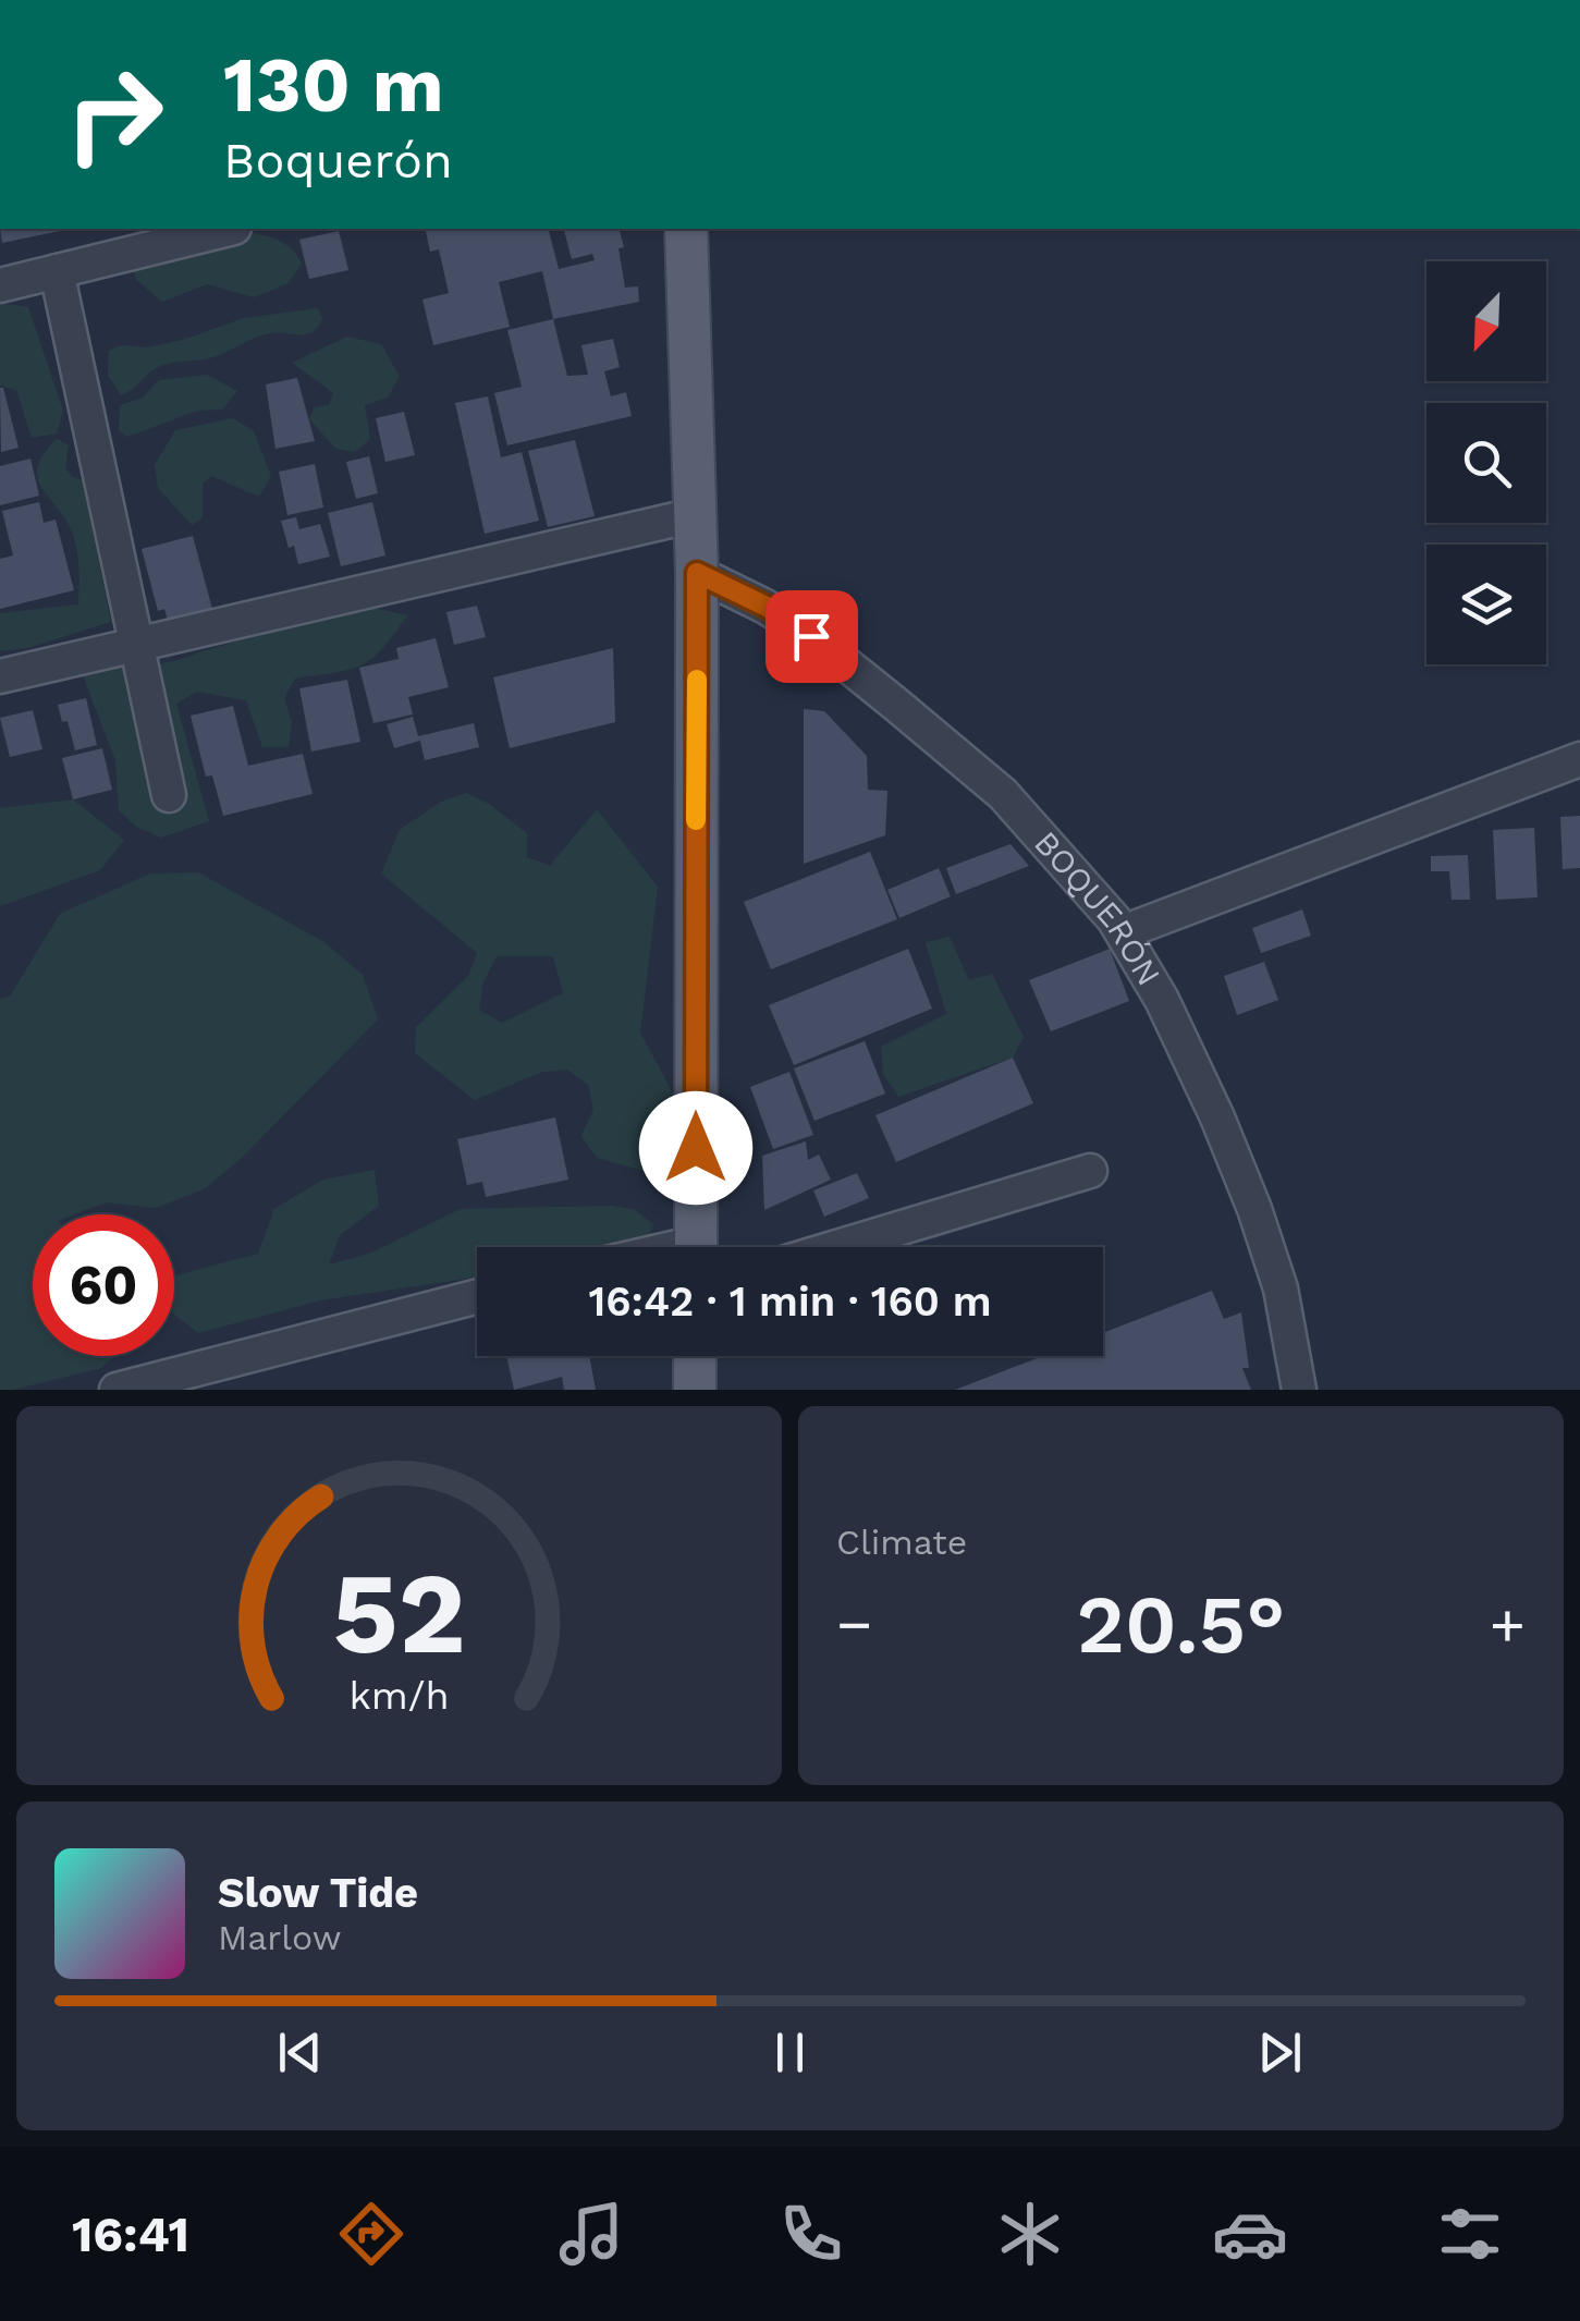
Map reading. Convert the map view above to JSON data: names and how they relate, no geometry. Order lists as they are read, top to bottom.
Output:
{
  "streets": {
    "street": ["BOQUERÓN"]
  },
  "north": "bottom left",
  "page": {
    "turn": ["130 m", "Boquerón"],
    "limit": "60",
    "trip": "16:42 · 1 min · 160 m",
    "tile": "Climate",
    "heat": ["−", "20.5°", "+"],
    "song": ["Slow Tide", "Marlow"],
    "tabs": "16:41",
    "gauge": ["52", "km/h"]
  }
}
